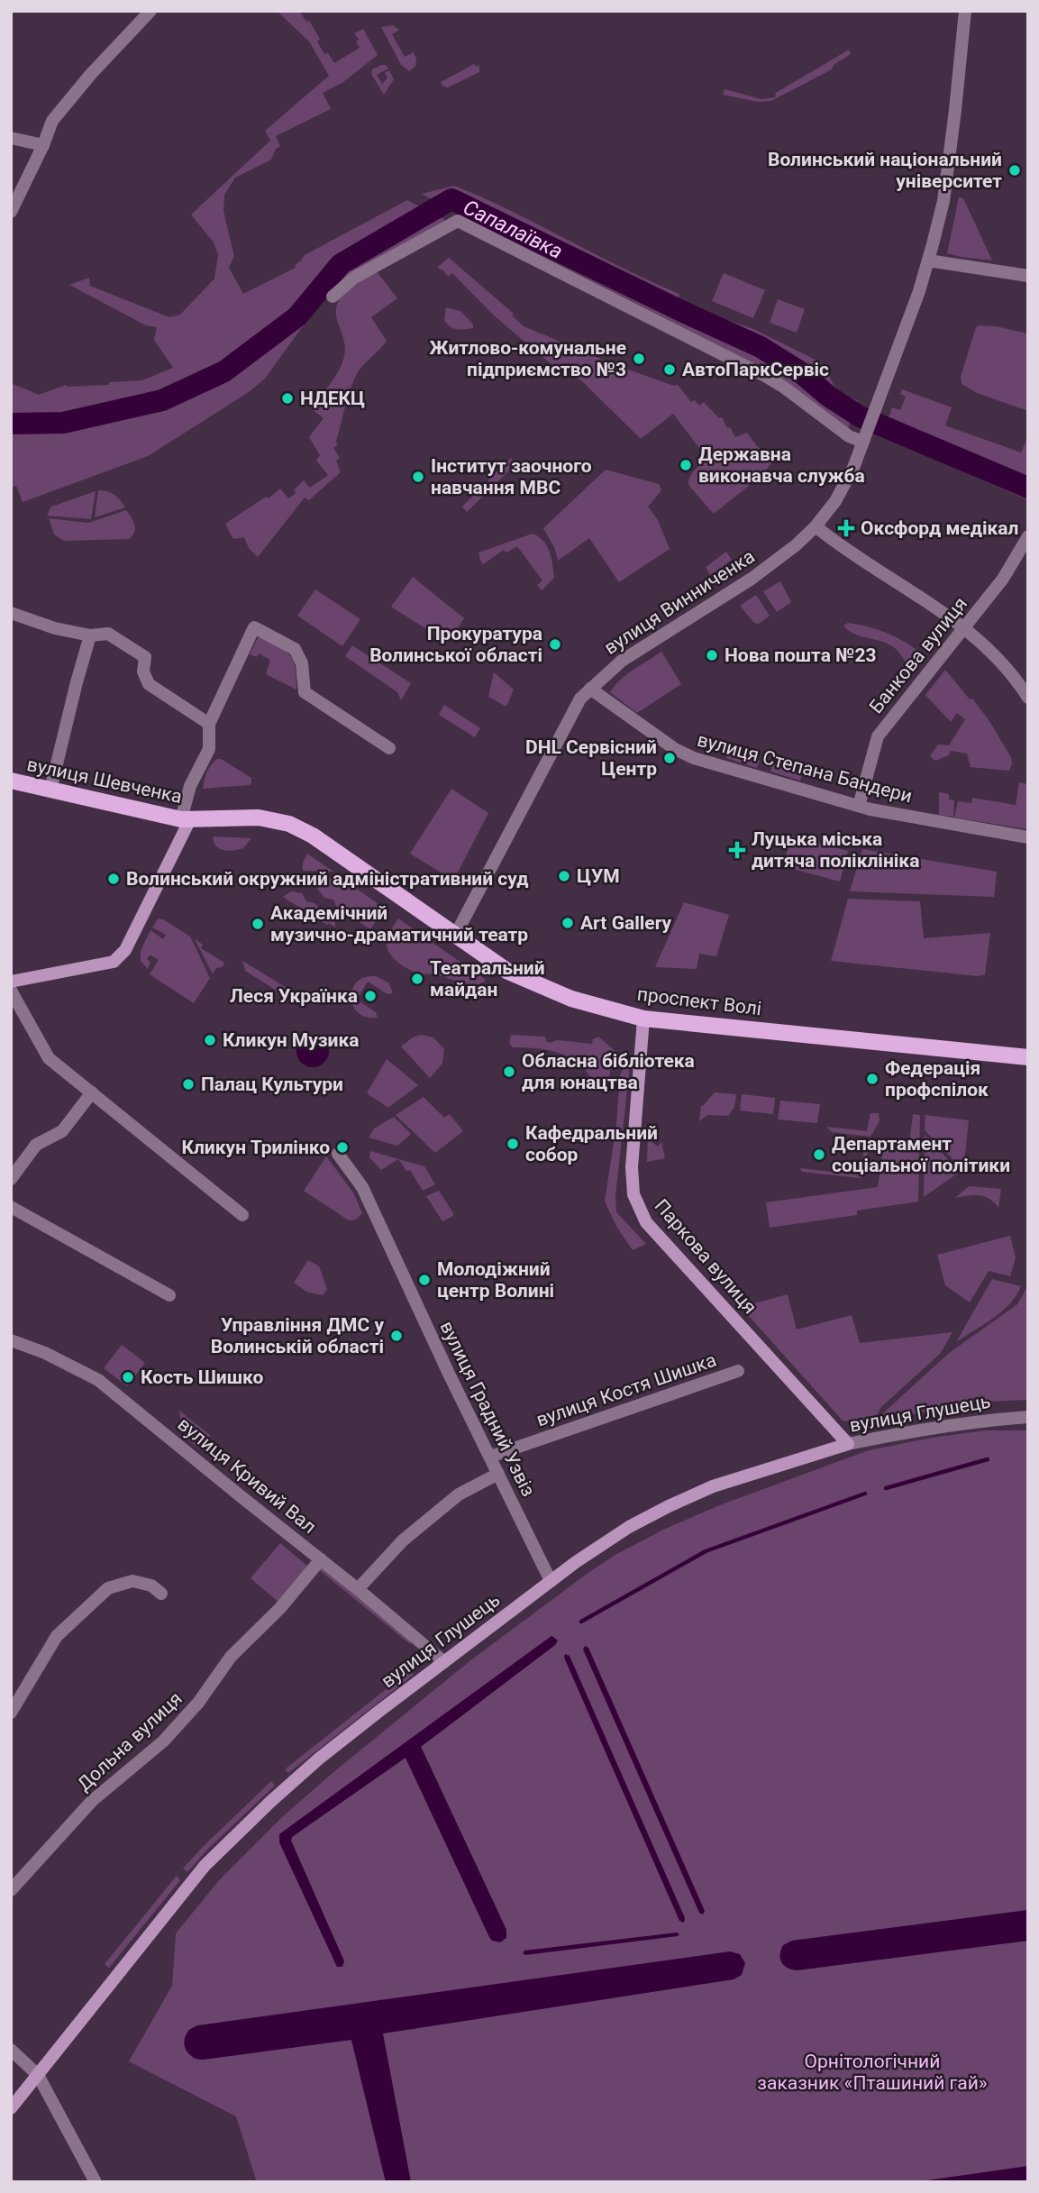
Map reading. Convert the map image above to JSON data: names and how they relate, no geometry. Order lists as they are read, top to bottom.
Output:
{
  "streets": {
    "main road": [
      "вулиця Шевченка",
      "проспект Волі",
      "Паркова вулиця",
      "вулиця Глушець"
    ],
    "street": [
      "вулиця Винниченка",
      "Банкова вулиця",
      "вулиця Степана Бандери",
      "вулиця Костя Шишка",
      "вулиця Градний Узвіз",
      "вулиця Кривий Вал",
      "Дольна вулиця"
    ]
  },
  "crossings": [
    ["вулиця Винниченка", "вулиця Степана Бандери"],
    ["вулиця Винниченка", "проспект Волі"],
    ["Банкова вулиця", "вулиця Степана Бандери"],
    ["вулиця Шевченка", "проспект Волі"],
    ["проспект Волі", "Паркова вулиця"],
    ["Паркова вулиця", "вулиця Глушець"],
    ["вулиця Костя Шишка", "вулиця Градний Узвіз"],
    ["вулиця Градний Узвіз", "вулиця Глушець"],
    ["вулиця Глушець", "вулиця Кривий Вал"],
    ["вулиця Кривий Вал", "Дольна вулиця"]
  ],
  "water": ["Сапалаївка"],
  "parks": ["Орнітологічний заказник «Пташиний гай»"],
  "places": {
    "other": [
      "Волинський національний університет",
      "Житлово-комунальне підприємство №3",
      "АвтоПаркСервіс",
      "НДЕКЦ",
      "Державна виконавча служба",
      "Інститут заочного навчання МВС",
      "Прокуратура Волинської області",
      "Нова пошта №23",
      "DHL Сервісний Центр",
      "ЦУМ",
      "Волинський окружний адміністративний суд",
      "Art Gallery",
      "Академічний музично-драматичний театр",
      "Театральний майдан",
      "Леся Українка",
      "Кликун Музика",
      "Обласна бібліотека для юнацтва",
      "Федерація профспілок",
      "Палац Культури",
      "Кафедральний собор",
      "Кликун Трилінко",
      "Департамент соціальної політики",
      "Молодіжний центр Волині",
      "Управління ДМС у Волинській області",
      "Кость Шишко"
    ],
    "health": ["Оксфорд медікал", "Луцька міська дитяча поліклініка"]
  }
}
